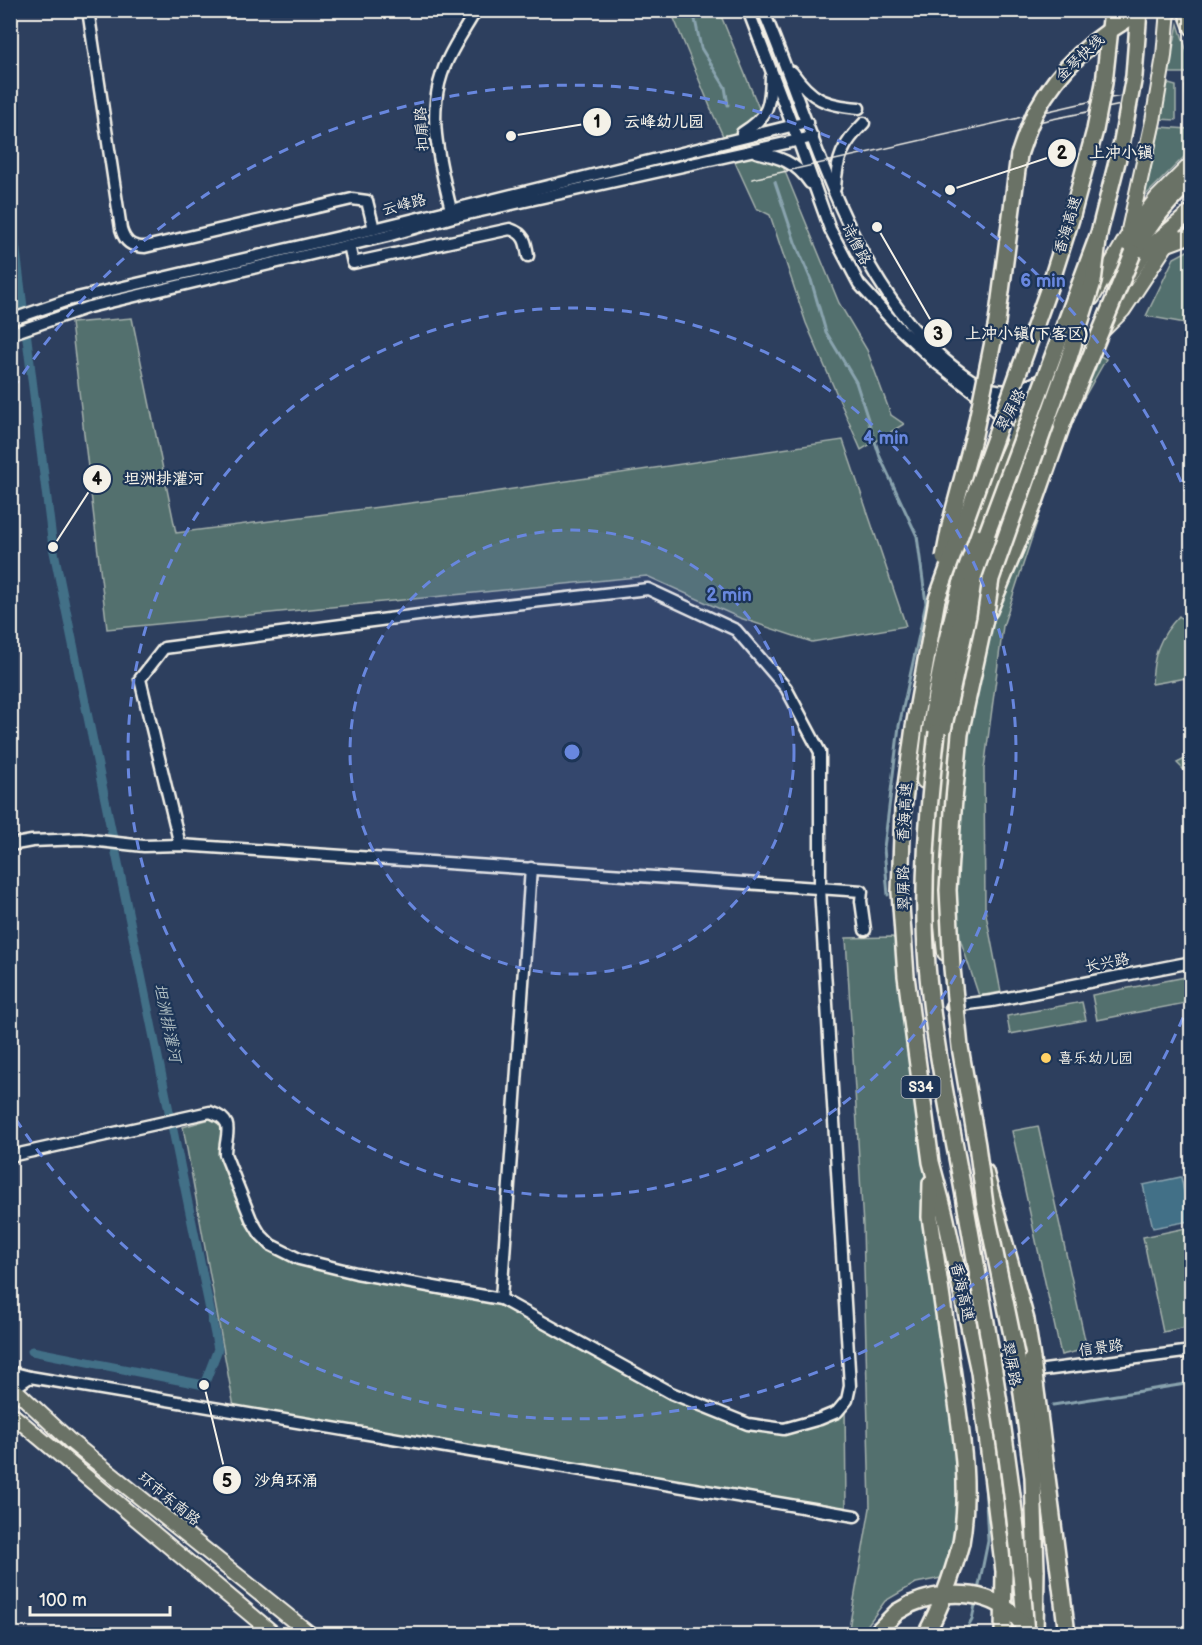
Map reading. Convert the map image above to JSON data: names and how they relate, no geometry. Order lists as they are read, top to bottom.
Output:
{
  "streets": {
    "highway": ["金琴快线", "香海高速", "S34"],
    "main road": ["翠屏路", "环市东南路"],
    "street": [
      "扣扉路",
      "云峰路",
      "诗僧路",
      "长兴路",
      "信景路"
    ]
  },
  "crossings": [
    ["金琴快线", "香海高速"],
    ["扣扉路", "云峰路"],
    ["云峰路", "诗僧路"],
    ["香海高速", "翠屏路"],
    ["诗僧路", "翠屏路"],
    ["翠屏路", "长兴路"],
    ["翠屏路", "信景路"]
  ],
  "water": ["坦洲排灌河"],
  "places": [
    "云峰幼儿园",
    "上冲小镇",
    "上冲小镇(下客区)",
    "坦洲排灌河",
    "喜乐幼儿园",
    "沙角环涌"
  ],
  "scale_bar": "100 m",
  "rings": ["6 min", "4 min", "2 min"]
}
